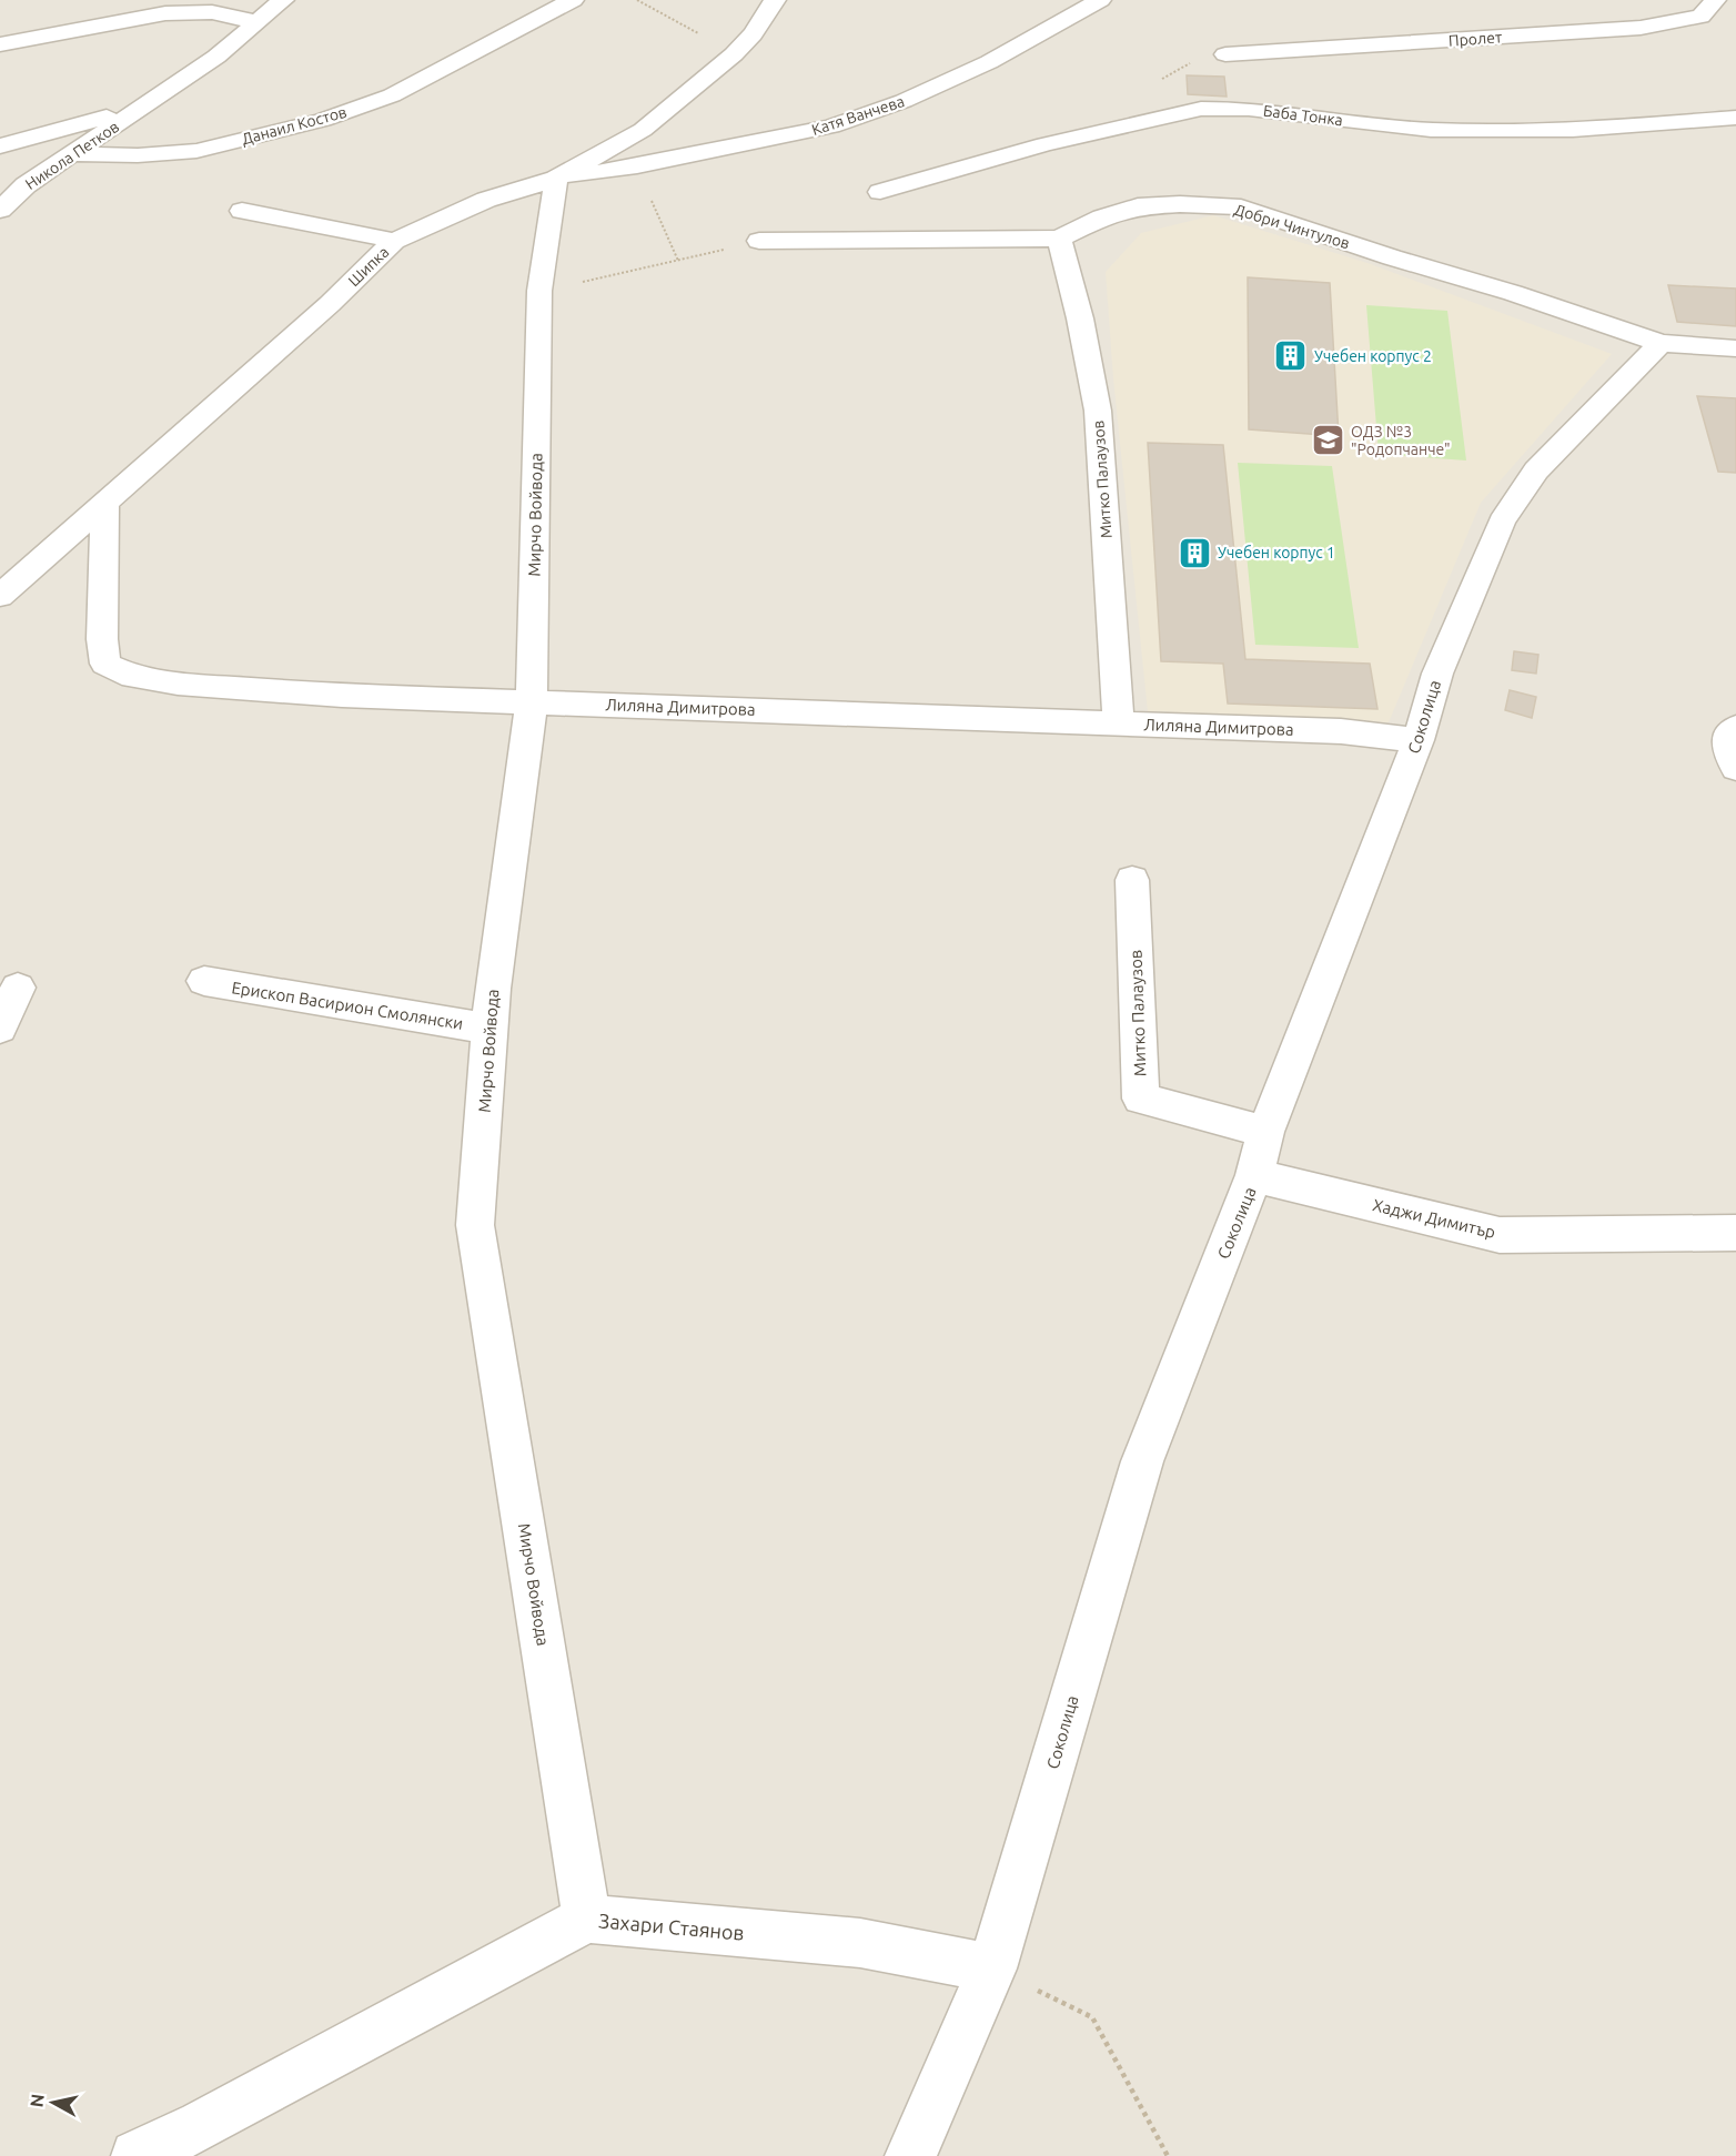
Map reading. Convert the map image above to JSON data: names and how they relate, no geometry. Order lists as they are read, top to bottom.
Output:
{
  "streets": {
    "street": [
      "Пролет",
      "Катя Ванчева",
      "Баба Тонка",
      "Данаил Костов",
      "Никола Петков",
      "Добри Чинтулов",
      "Шипка",
      "Митко Палаузов",
      "Мирчо Войвода",
      "Лиляна Димитрова",
      "Соколица",
      "Ерископ Васирион Смолянски",
      "Хаджи Димитър",
      "Захари Стаянов"
    ]
  },
  "crossings": [
    ["Катя Ванчева", "Шипка"],
    ["Катя Ванчева", "Мирчо Войвода"],
    ["Данаил Костов", "Никола Петков"],
    ["Добри Чинтулов", "Митко Палаузов"],
    ["Добри Чинтулов", "Соколица"],
    ["Шипка", "Мирчо Войвода"],
    ["Шипка", "Лиляна Димитрова"],
    ["Митко Палаузов", "Лиляна Димитрова"],
    ["Митко Палаузов", "Соколица"],
    ["Мирчо Войвода", "Лиляна Димитрова"],
    ["Мирчо Войвода", "Ерископ Васирион Смолянски"],
    ["Мирчо Войвода", "Захари Стаянов"],
    ["Лиляна Димитрова", "Соколица"],
    ["Соколица", "Хаджи Димитър"],
    ["Соколица", "Захари Стаянов"]
  ],
  "places": {
    "building": ["Учебен корпус 2", "Учебен корпус 1"],
    "school or university": ["ОДЗ №3 \"Родопчанче\""]
  },
  "north": "left"
}
